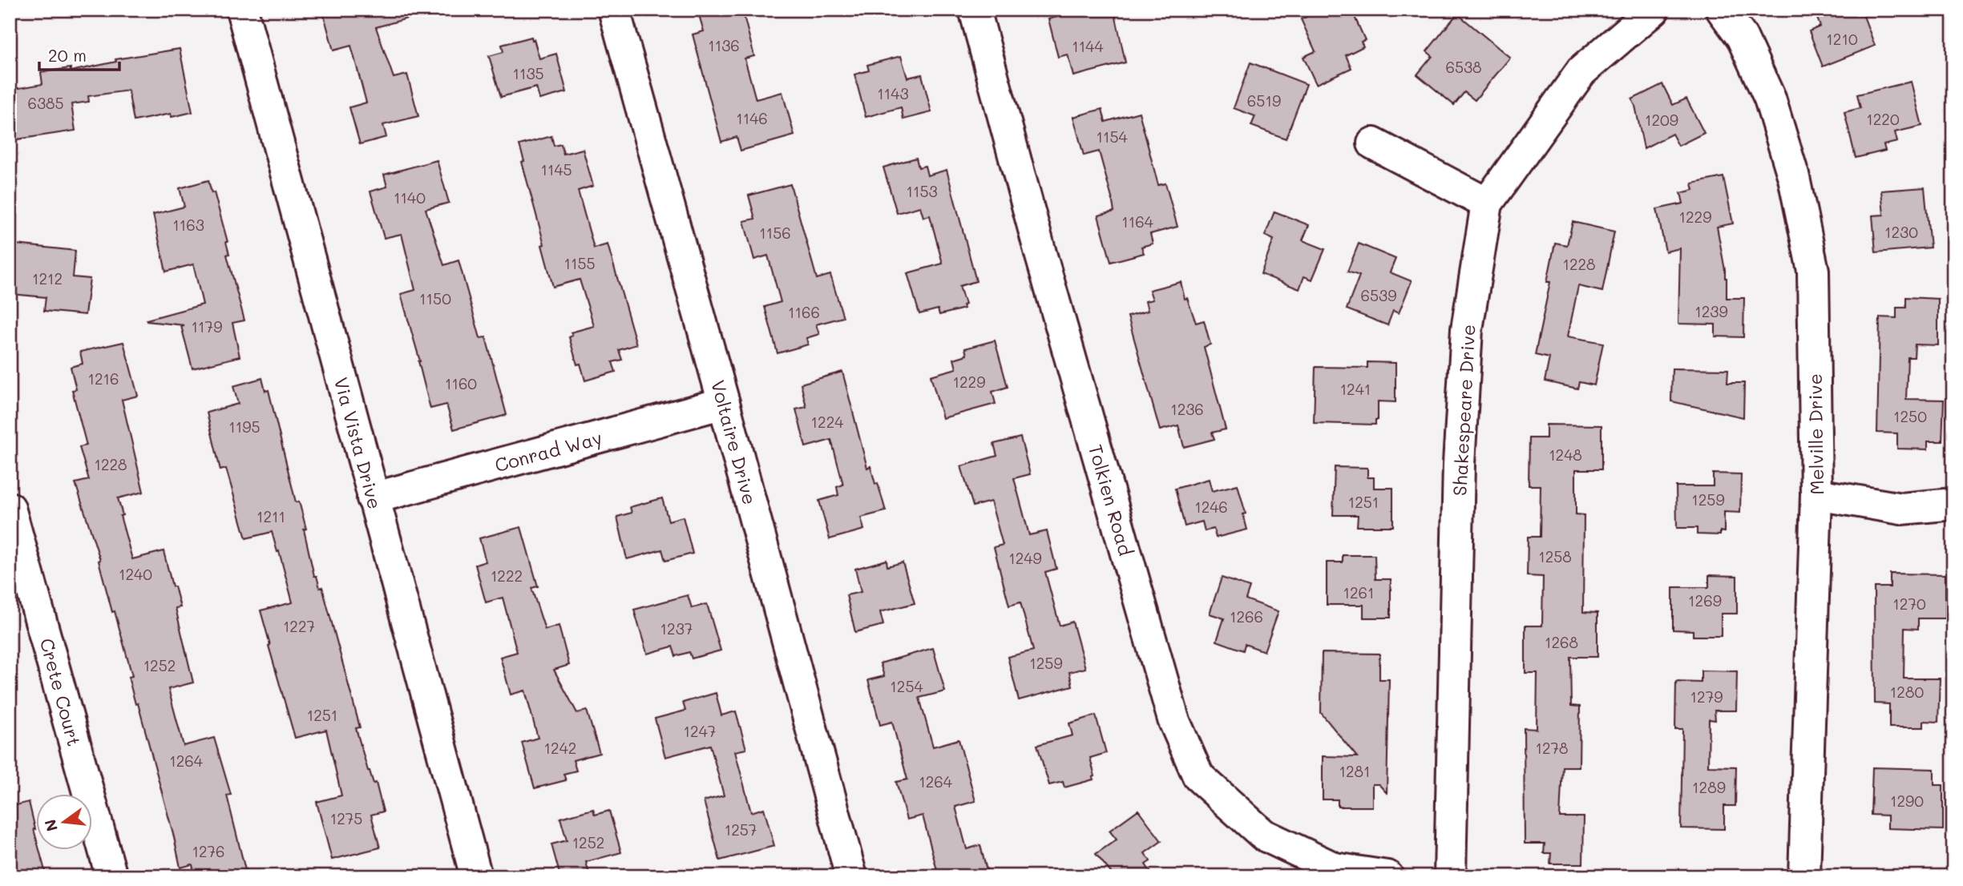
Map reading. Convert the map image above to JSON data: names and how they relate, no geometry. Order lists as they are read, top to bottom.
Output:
{
  "streets": {
    "street": [
      "Shakespeare Drive",
      "Melville Drive",
      "Voltaire Drive",
      "Via Vista Drive",
      "Conrad Way",
      "Tolkien Road",
      "Crete Court"
    ]
  },
  "crossings": [
    ["Voltaire Drive", "Conrad Way"],
    ["Via Vista Drive", "Conrad Way"]
  ],
  "house_numbers": [
    "1210",
    "1136",
    "1144",
    "6538",
    "1135",
    "1143",
    "6519",
    "6385",
    "1146",
    "1220",
    "1209",
    "1154",
    "1145",
    "1153",
    "1140",
    "1229",
    "1164",
    "1163",
    "1230",
    "1156",
    "1155",
    "1228",
    "1212",
    "6539",
    "1150",
    "1239",
    "1166",
    "1179",
    "1216",
    "1229",
    "1160",
    "1241",
    "1236",
    "1250",
    "1224",
    "1195",
    "1248",
    "1228",
    "1259",
    "1251",
    "1246",
    "1211",
    "1258",
    "1249",
    "1240",
    "1222",
    "1261",
    "1269",
    "1270",
    "1266",
    "1227",
    "1237",
    "1268",
    "1259",
    "1252",
    "1254",
    "1280",
    "1279",
    "1251",
    "1247",
    "1242",
    "1278",
    "1264",
    "1281",
    "1264",
    "1289",
    "1290",
    "1275",
    "1257",
    "1252",
    "1276"
  ],
  "scale_bar": "20 m",
  "north": "left"
}
